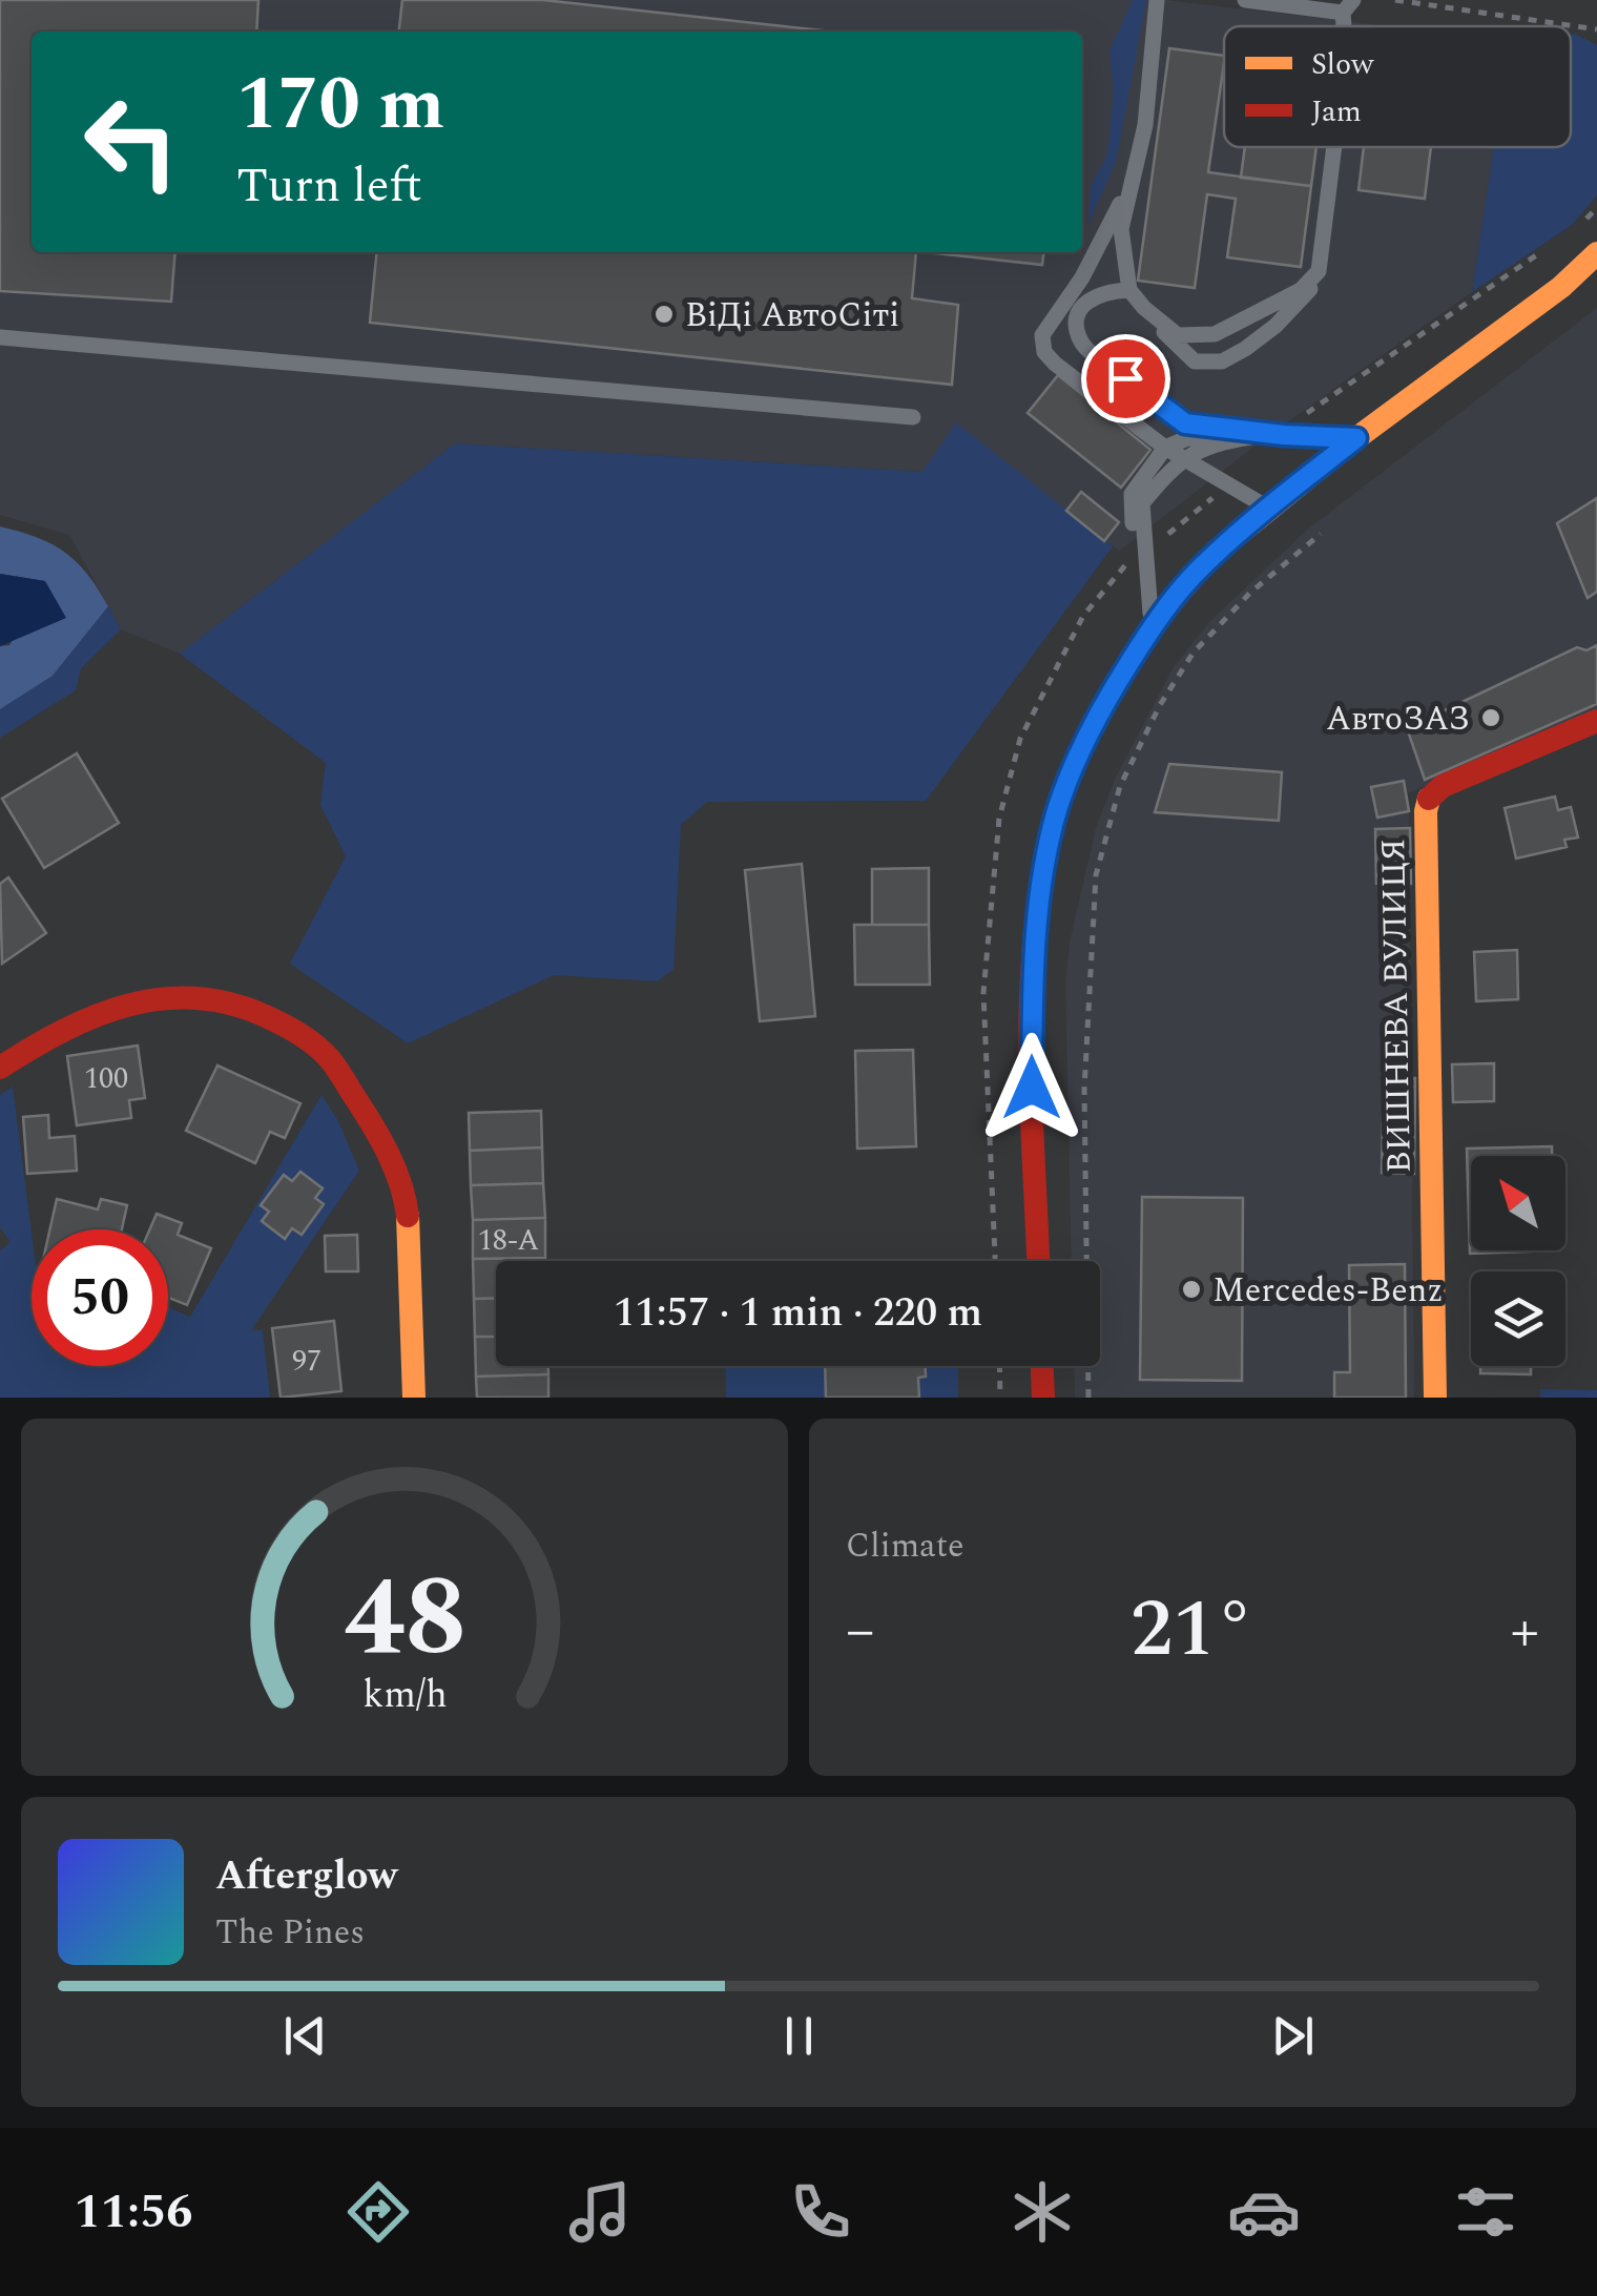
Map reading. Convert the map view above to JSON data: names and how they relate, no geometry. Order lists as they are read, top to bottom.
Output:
{
  "streets": {
    "street": ["ВИШНЕВА ВУЛИЦЯ"]
  },
  "places": ["ВіДі АвтоСіті", "АвтоЗАЗ", "Mercedes-Benz"],
  "house_numbers": ["100", "18-А", "97"],
  "legend": ["Slow", "Jam"],
  "north": "top left",
  "page": {
    "turn": ["170 m", "Turn left"],
    "limit": "50",
    "trip": "11:57 · 1 min · 220 m",
    "tile": "Climate",
    "heat": ["−", "21°", "+"],
    "song": ["Afterglow", "The Pines"],
    "tabs": "11:56",
    "gauge": ["48", "km/h"]
  }
}
